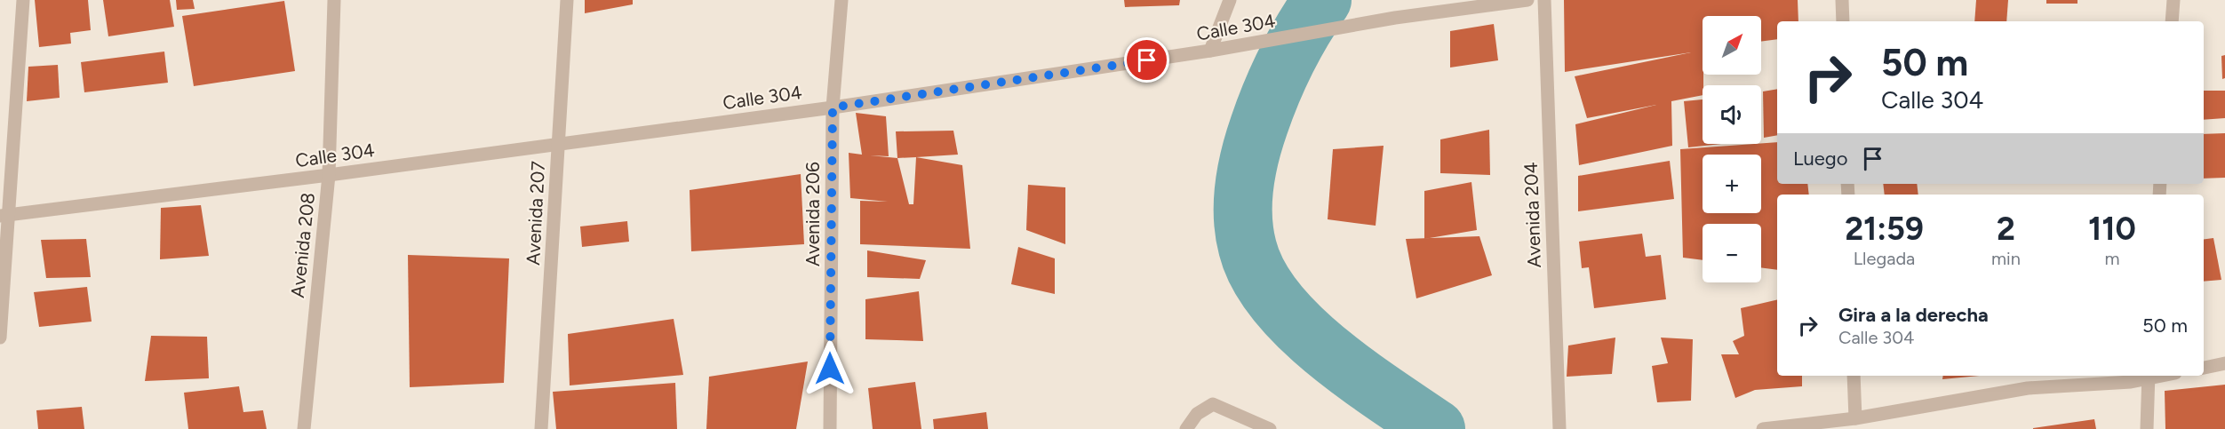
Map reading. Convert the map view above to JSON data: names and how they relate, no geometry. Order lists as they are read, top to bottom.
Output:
{
  "streets": {
    "street": [
      "Calle 304",
      "Avenida 207",
      "Avenida 206",
      "Avenida 204",
      "Avenida 208"
    ]
  },
  "crossings": [
    ["Calle 304", "Avenida 207"],
    ["Calle 304", "Avenida 206"],
    ["Calle 304", "Avenida 208"]
  ],
  "north": "top right",
  "page": {
    "map_buttons": ["+", "−"],
    "turn": ["50 m", "Calle 304"],
    "then": "Luego",
    "eta": [
      "21:59",
      "Llegada",
      "2",
      "min",
      "110",
      "m"
    ],
    "list": [
      {
        "name": "Gira a la derecha",
        "note": "Calle 304",
        "value": "50 m"
      }
    ]
  }
}
